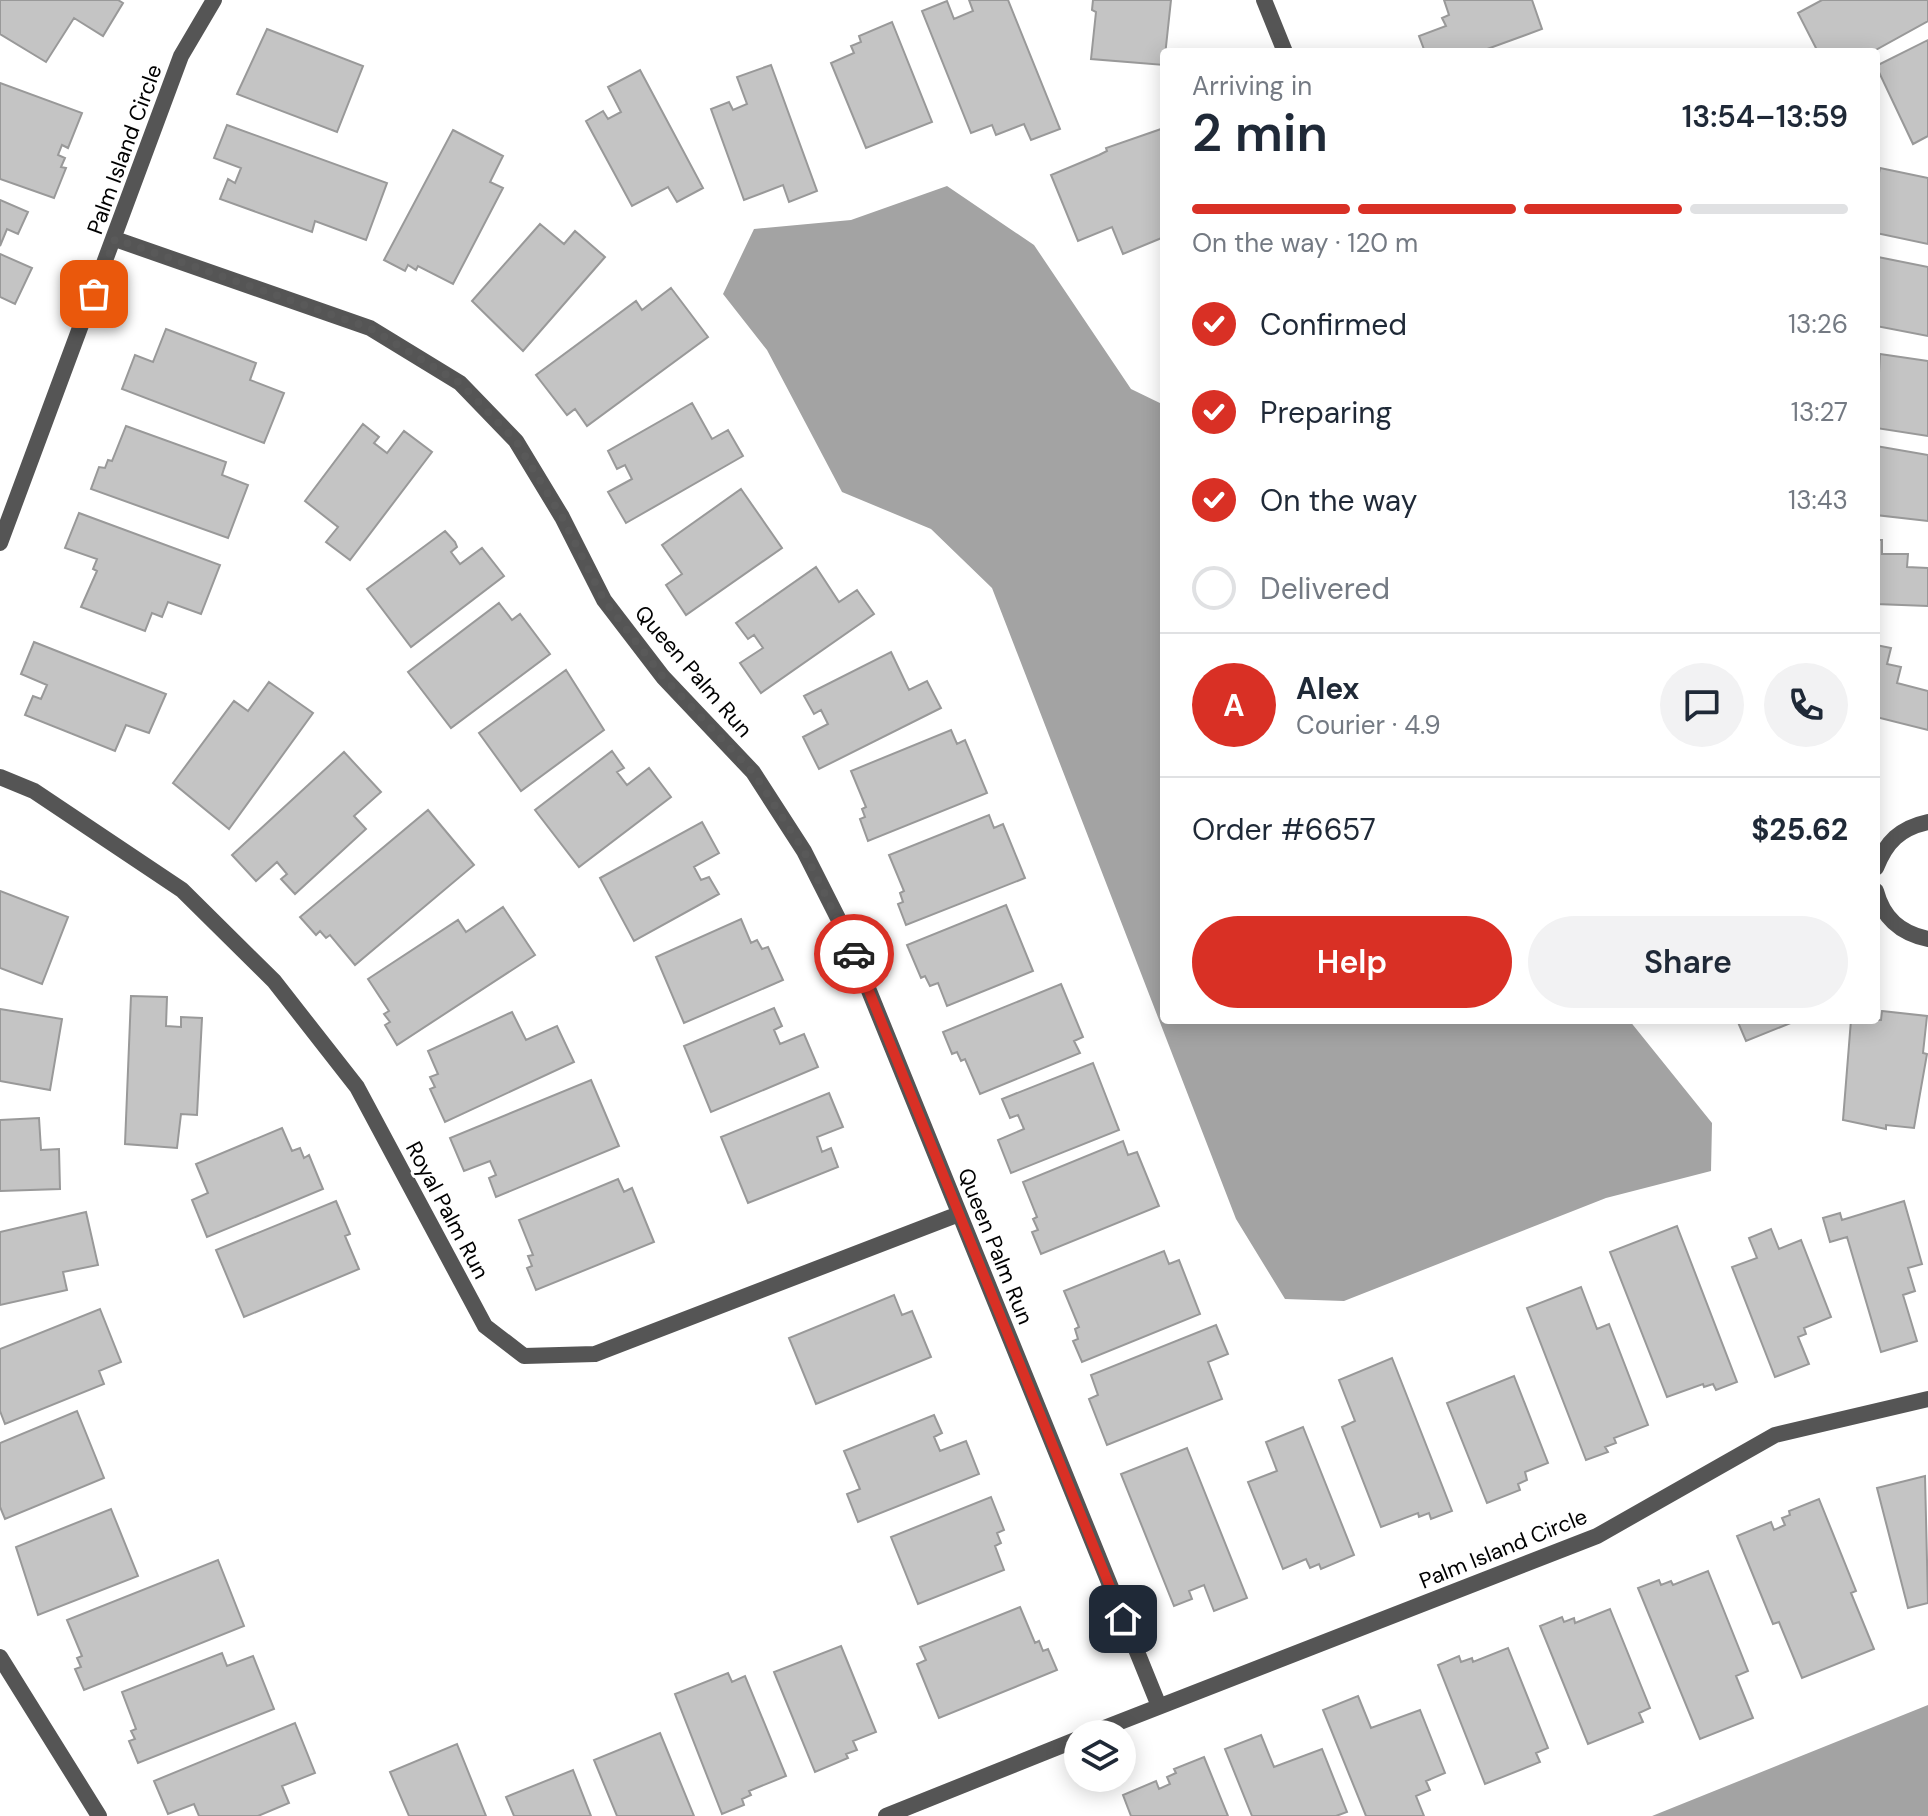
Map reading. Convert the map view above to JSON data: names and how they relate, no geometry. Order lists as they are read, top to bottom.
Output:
{
  "streets": {
    "street": ["Palm Island Circle", "Queen Palm Run", "Royal Palm Run"]
  },
  "crossings": [
    ["Palm Island Circle", "Queen Palm Run"],
    ["Queen Palm Run", "Royal Palm Run"]
  ],
  "page": {
    "heading": ["2 min", "Arriving in", "13:54–13:59"],
    "panel": [
      "Alex",
      "Courier · 4.9",
      "Order #6657",
      "$25.62"
    ],
    "bar": "On the way · 120 m",
    "list": [
      ["Confirmed", "13:26"],
      ["Preparing", "13:27"],
      ["On the way", "13:43"],
      "Delivered"
    ],
    "round": "A",
    "buttons": ["Help", "Share"]
  }
}
